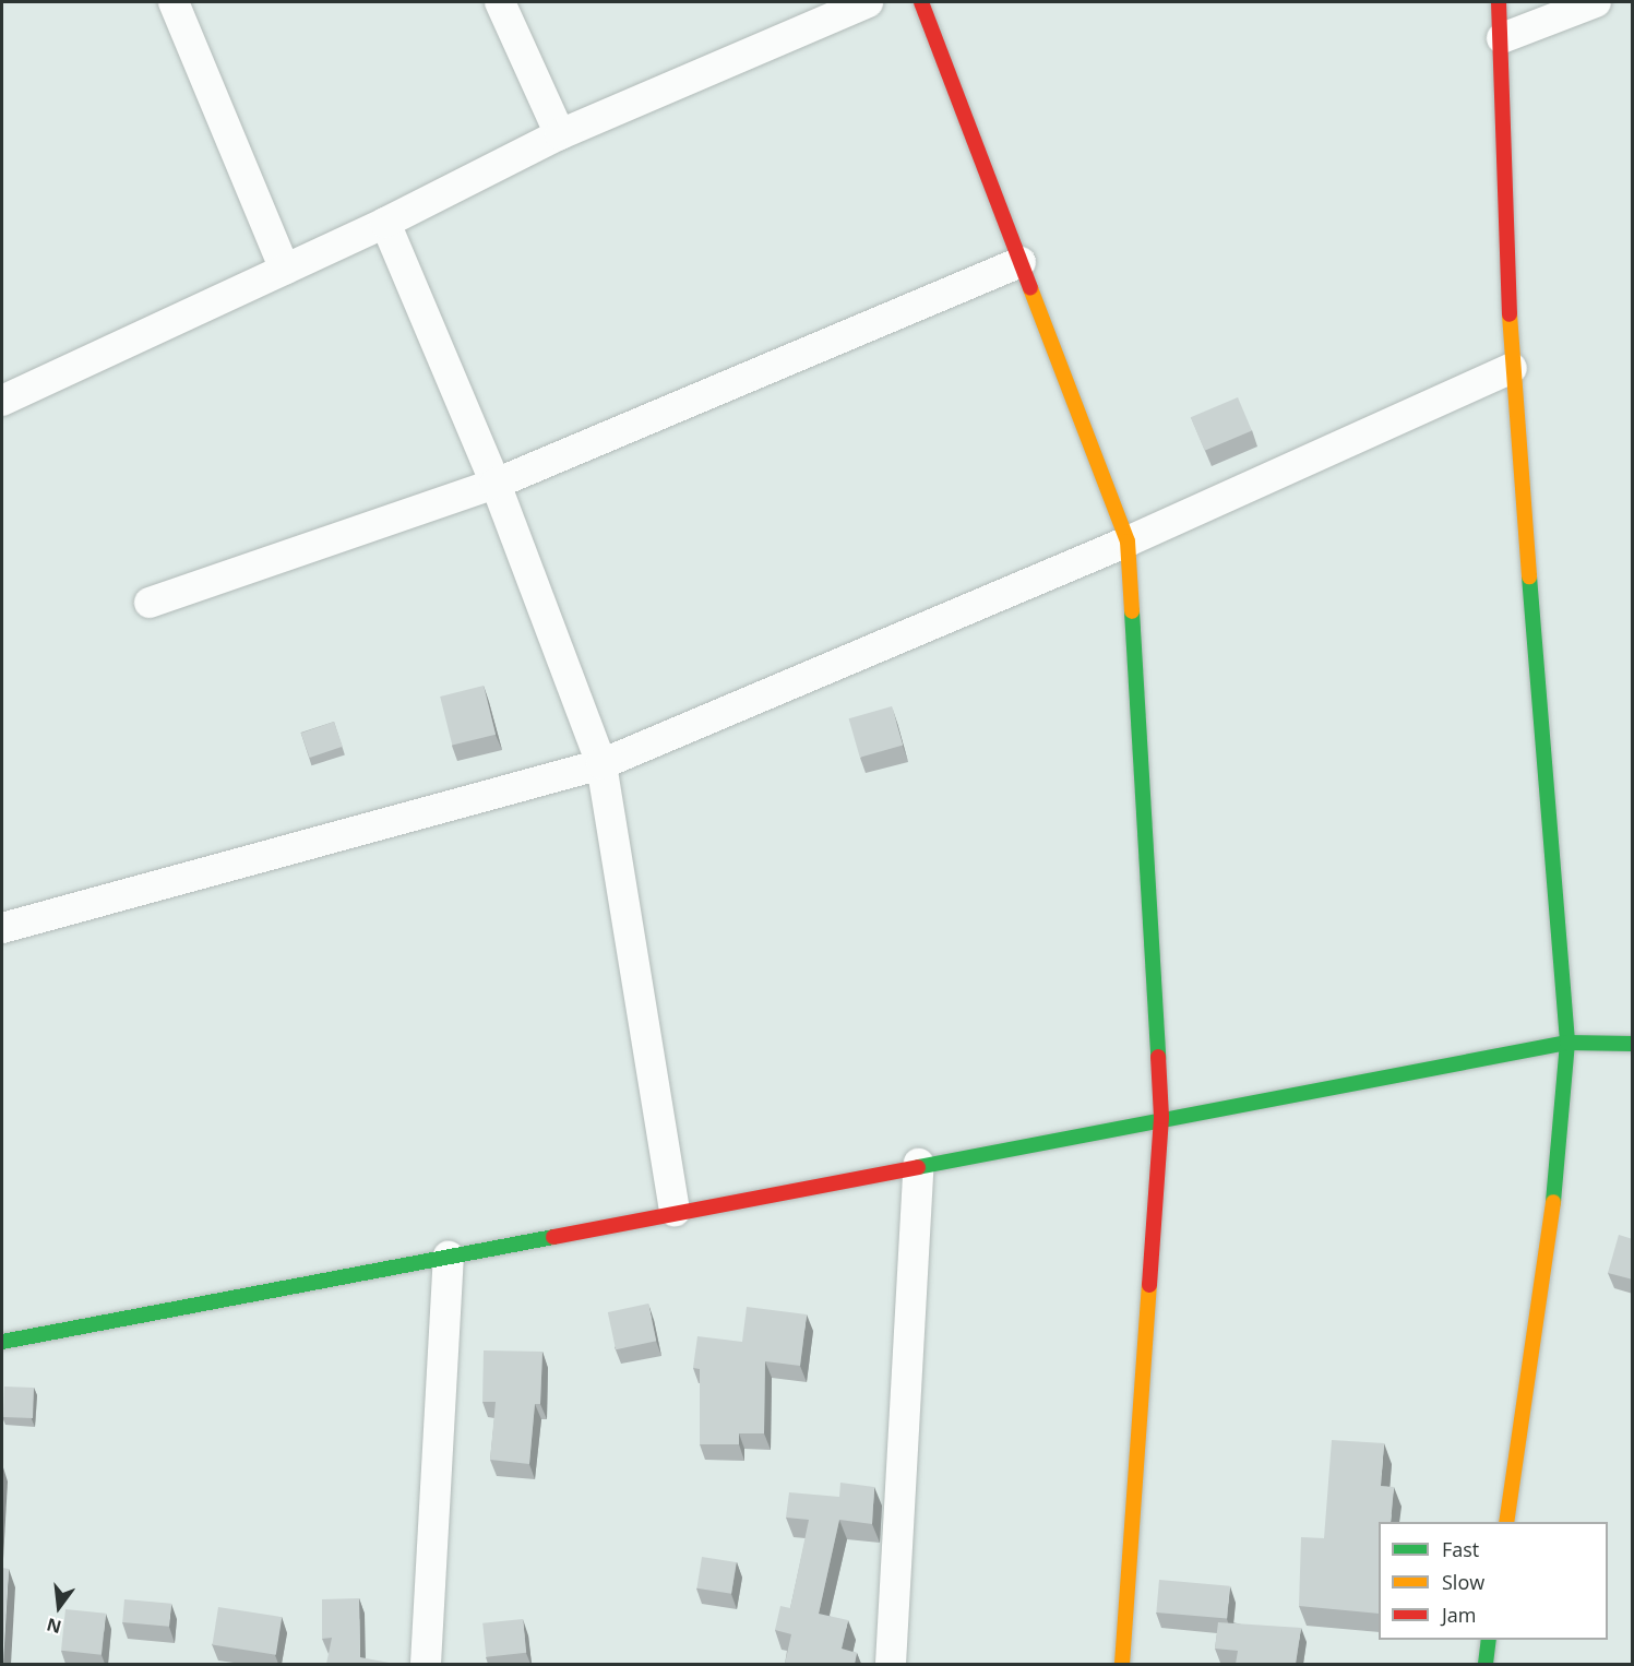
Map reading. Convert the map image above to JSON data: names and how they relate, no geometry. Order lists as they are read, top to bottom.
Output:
{
  "legend": ["Fast", "Slow", "Jam"],
  "north": "bottom"
}
